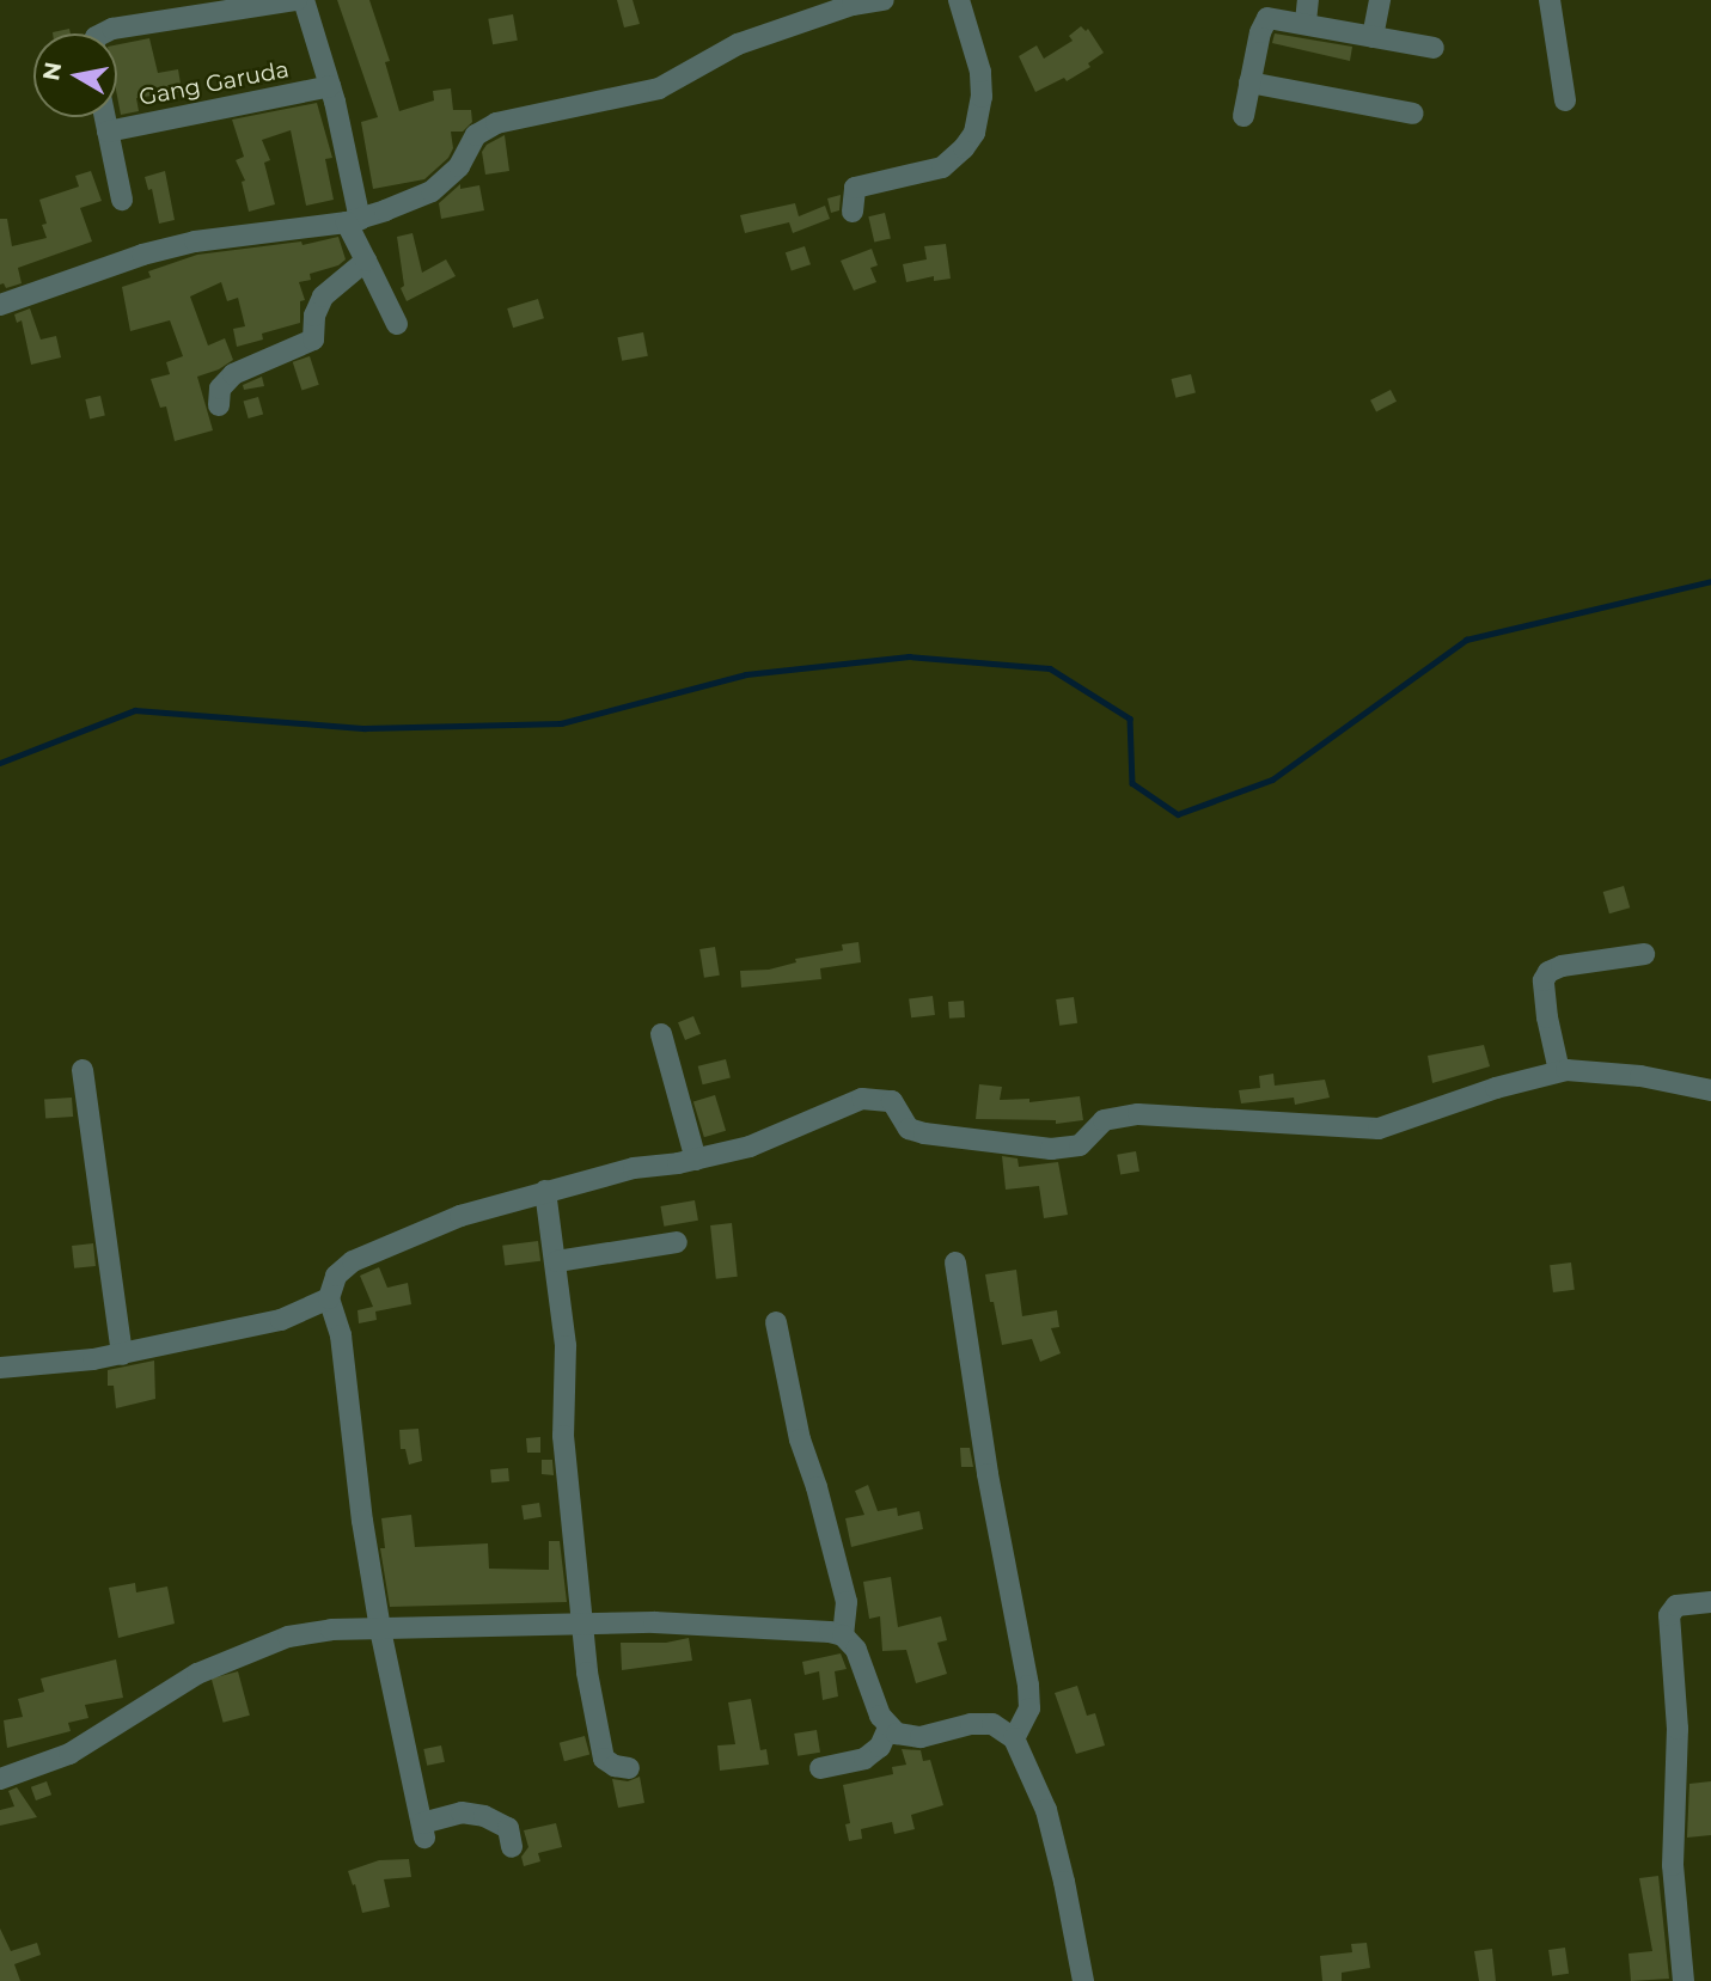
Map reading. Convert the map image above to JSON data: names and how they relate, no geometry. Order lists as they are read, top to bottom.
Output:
{
  "streets": {
    "street": ["Gang Garuda"]
  },
  "north": "left"
}
